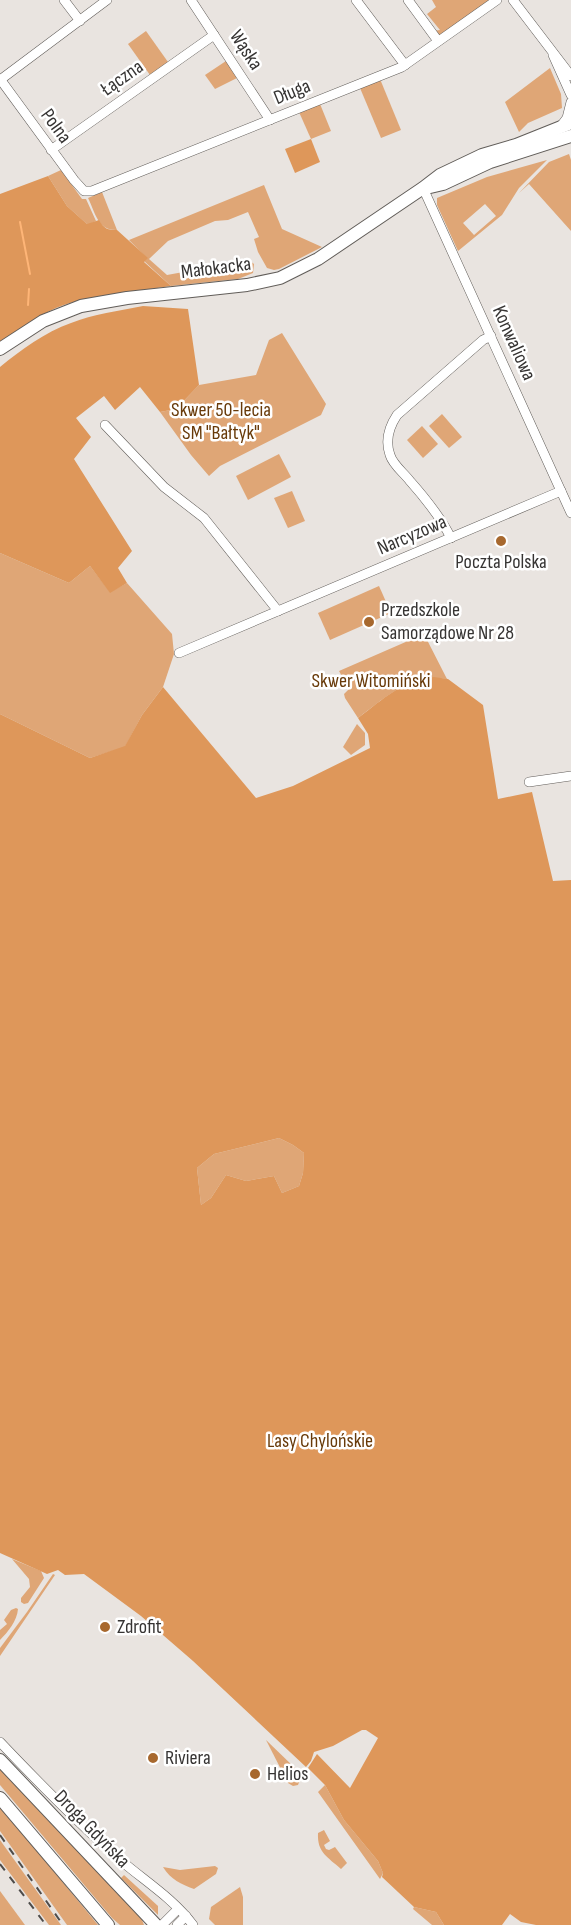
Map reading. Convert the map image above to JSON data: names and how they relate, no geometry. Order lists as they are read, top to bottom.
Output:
{
  "streets": {
    "main road": ["Małokacka", "Droga Gdyńska"],
    "street": [
      "Wąska",
      "Łączna",
      "Długa",
      "Polna",
      "Konwaliowa",
      "Narcyzowa"
    ]
  },
  "crossings": [
    ["Wąska", "Łączna"],
    ["Wąska", "Długa"],
    ["Łączna", "Polna"],
    ["Długa", "Polna"],
    ["Małokacka", "Konwaliowa"],
    ["Konwaliowa", "Narcyzowa"]
  ],
  "parks": ["Skwer 50-lecia SM \"Bałtyk\"", "Skwer Witomiński", "Lasy Chylońskie"],
  "places": [
    "Poczta Polska",
    "Przedszkole Samorządowe Nr 28",
    "Zdrofit",
    "Riviera",
    "Helios"
  ]
}
